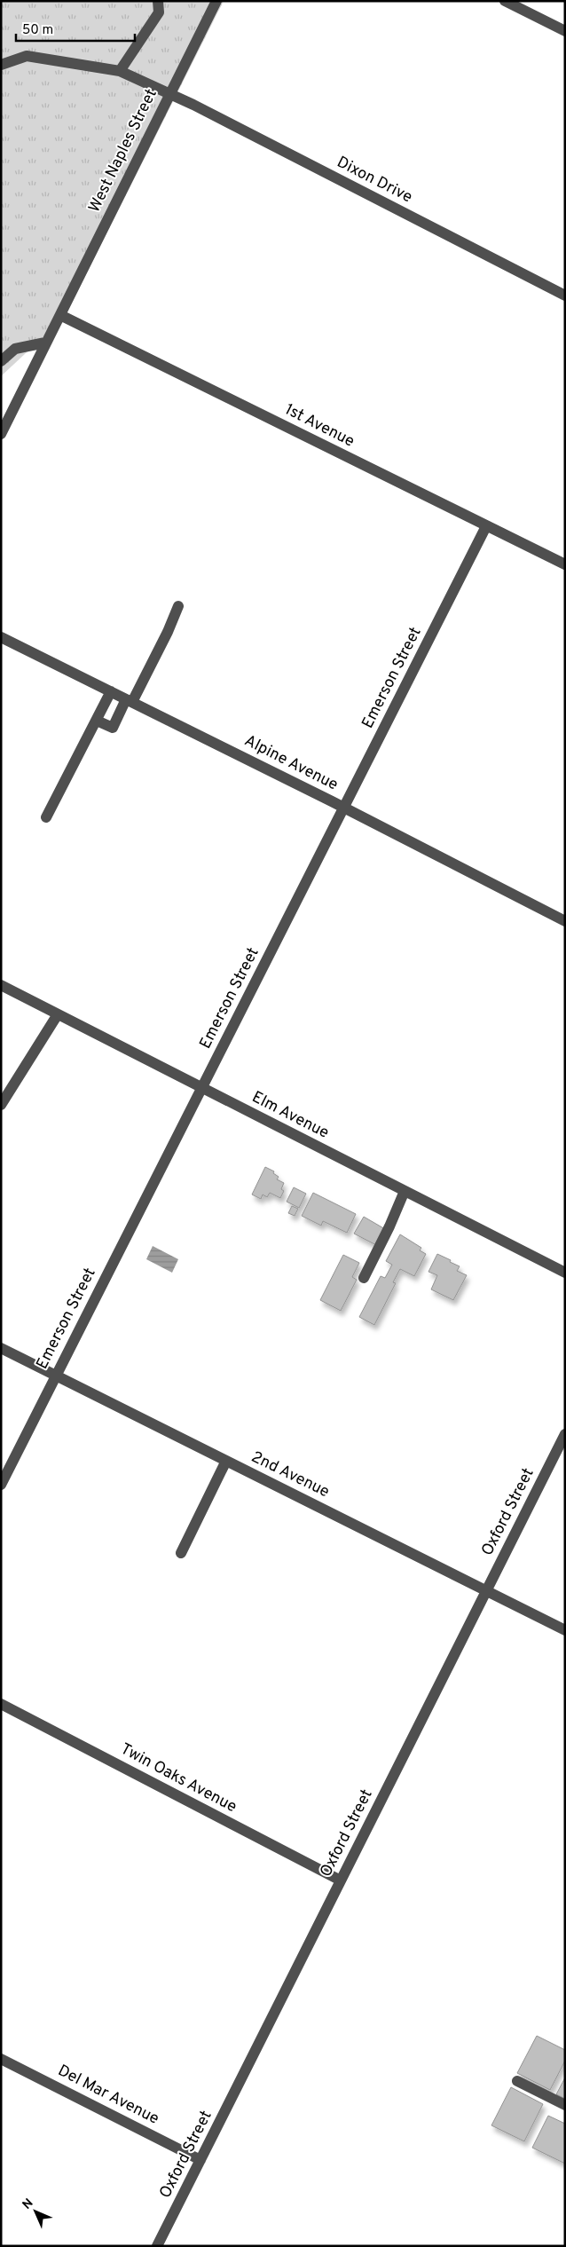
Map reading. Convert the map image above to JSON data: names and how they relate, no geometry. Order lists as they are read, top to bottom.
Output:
{
  "streets": {
    "street": [
      "West Naples Street",
      "Dixon Drive",
      "1st Avenue",
      "Emerson Street",
      "Alpine Avenue",
      "Elm Avenue",
      "2nd Avenue",
      "Oxford Street",
      "Twin Oaks Avenue",
      "Del Mar Avenue"
    ]
  },
  "crossings": [
    ["West Naples Street", "Dixon Drive"],
    ["West Naples Street", "1st Avenue"],
    ["1st Avenue", "Emerson Street"],
    ["Emerson Street", "Alpine Avenue"],
    ["Emerson Street", "Elm Avenue"],
    ["Emerson Street", "2nd Avenue"],
    ["2nd Avenue", "Oxford Street"],
    ["Oxford Street", "Twin Oaks Avenue"],
    ["Oxford Street", "Del Mar Avenue"]
  ],
  "scale_bar": "50 m",
  "north": "top left"
}
